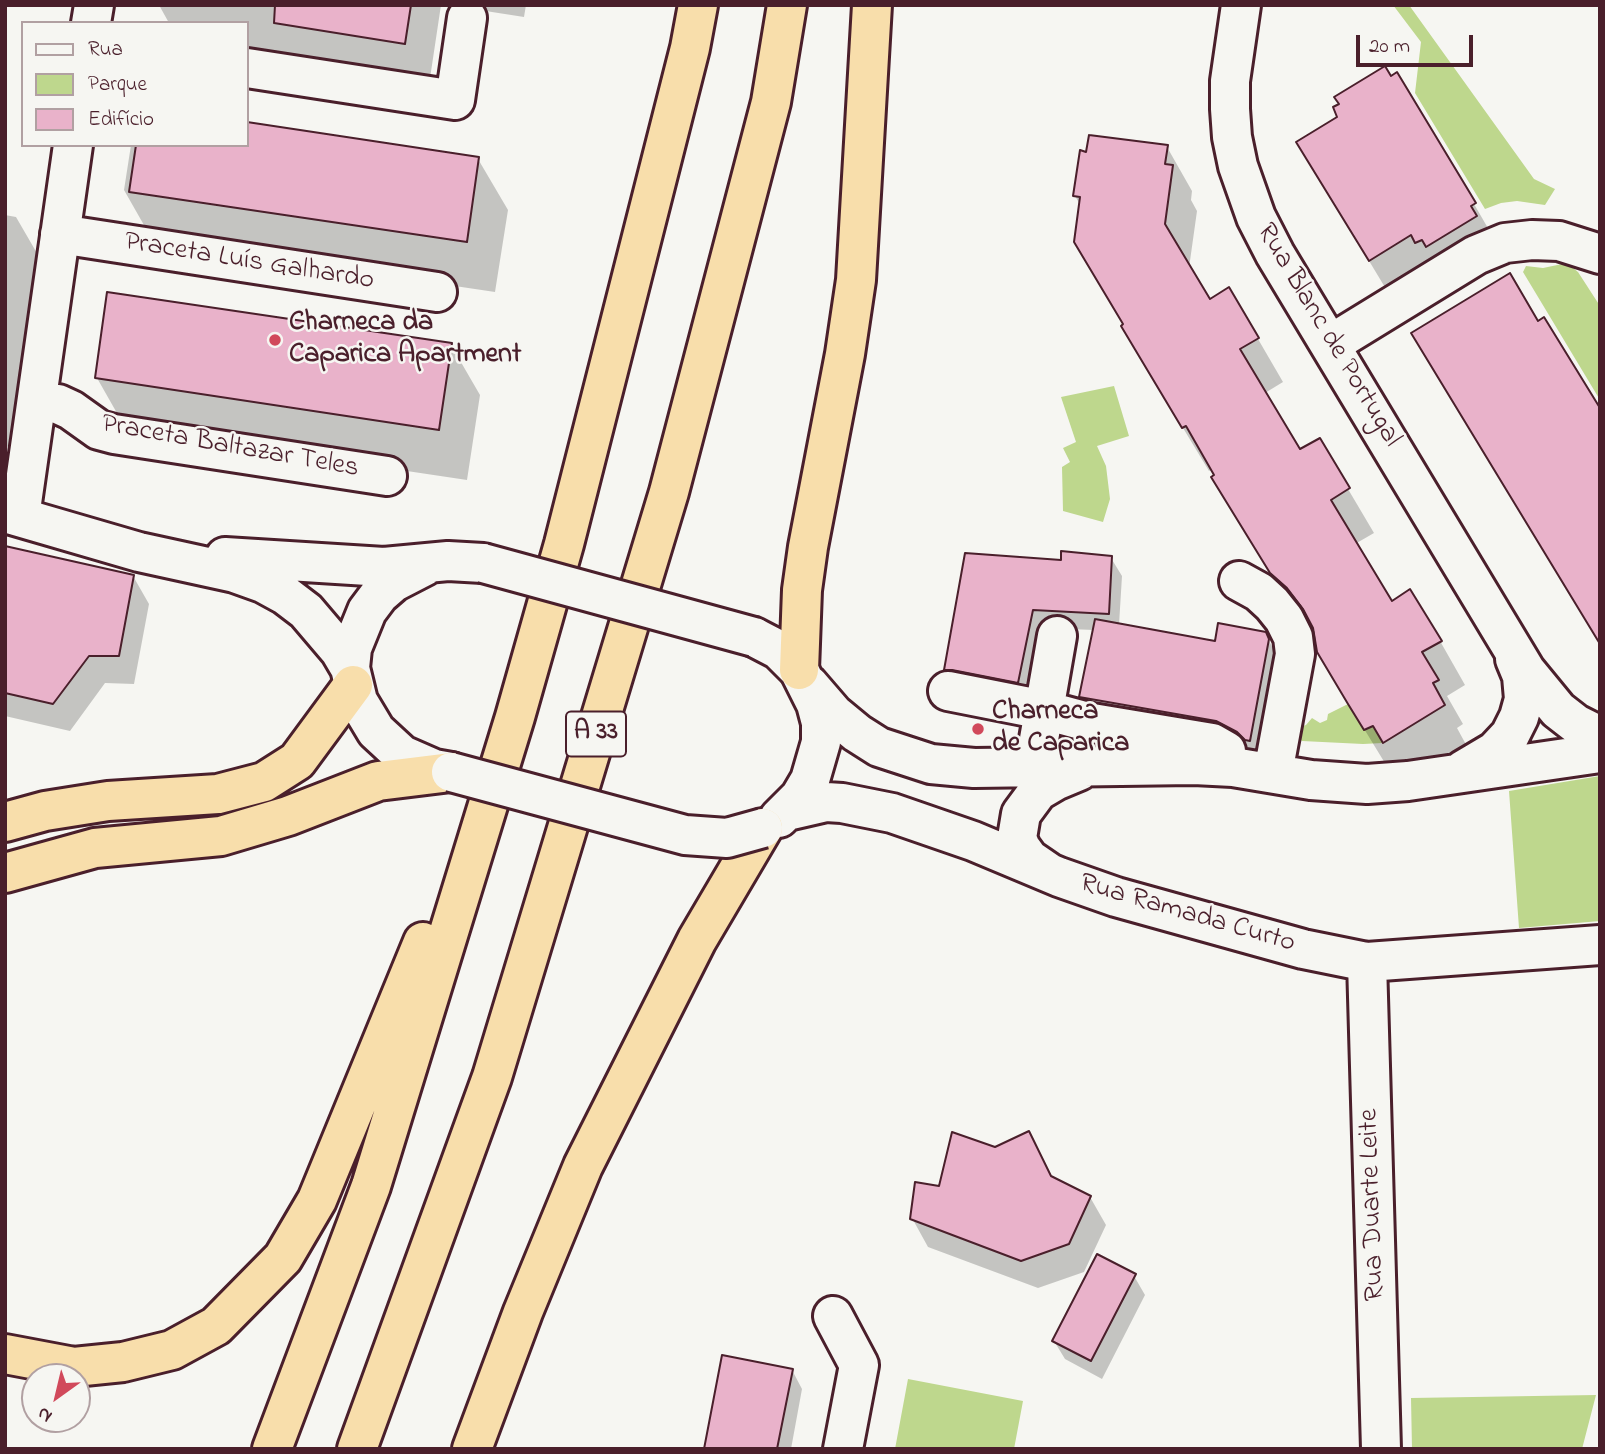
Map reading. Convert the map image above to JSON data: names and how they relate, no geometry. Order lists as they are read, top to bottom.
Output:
{
  "streets": {
    "highway": ["A 33"],
    "street": [
      "Praceta Luís Galhardo",
      "Rua Blanc de Portugal",
      "Praceta Baltazar Teles",
      "Rua Ramada Curto",
      "Rua Duarte Leite"
    ]
  },
  "crossings": [
    ["Rua Ramada Curto", "Rua Duarte Leite"]
  ],
  "places": ["Charneca da Caparica Apartment", "Charneca de Caparica"],
  "legend": ["Rua", "Parque", "Edifício"],
  "scale_bar": "20 m",
  "north": "bottom left"
}
